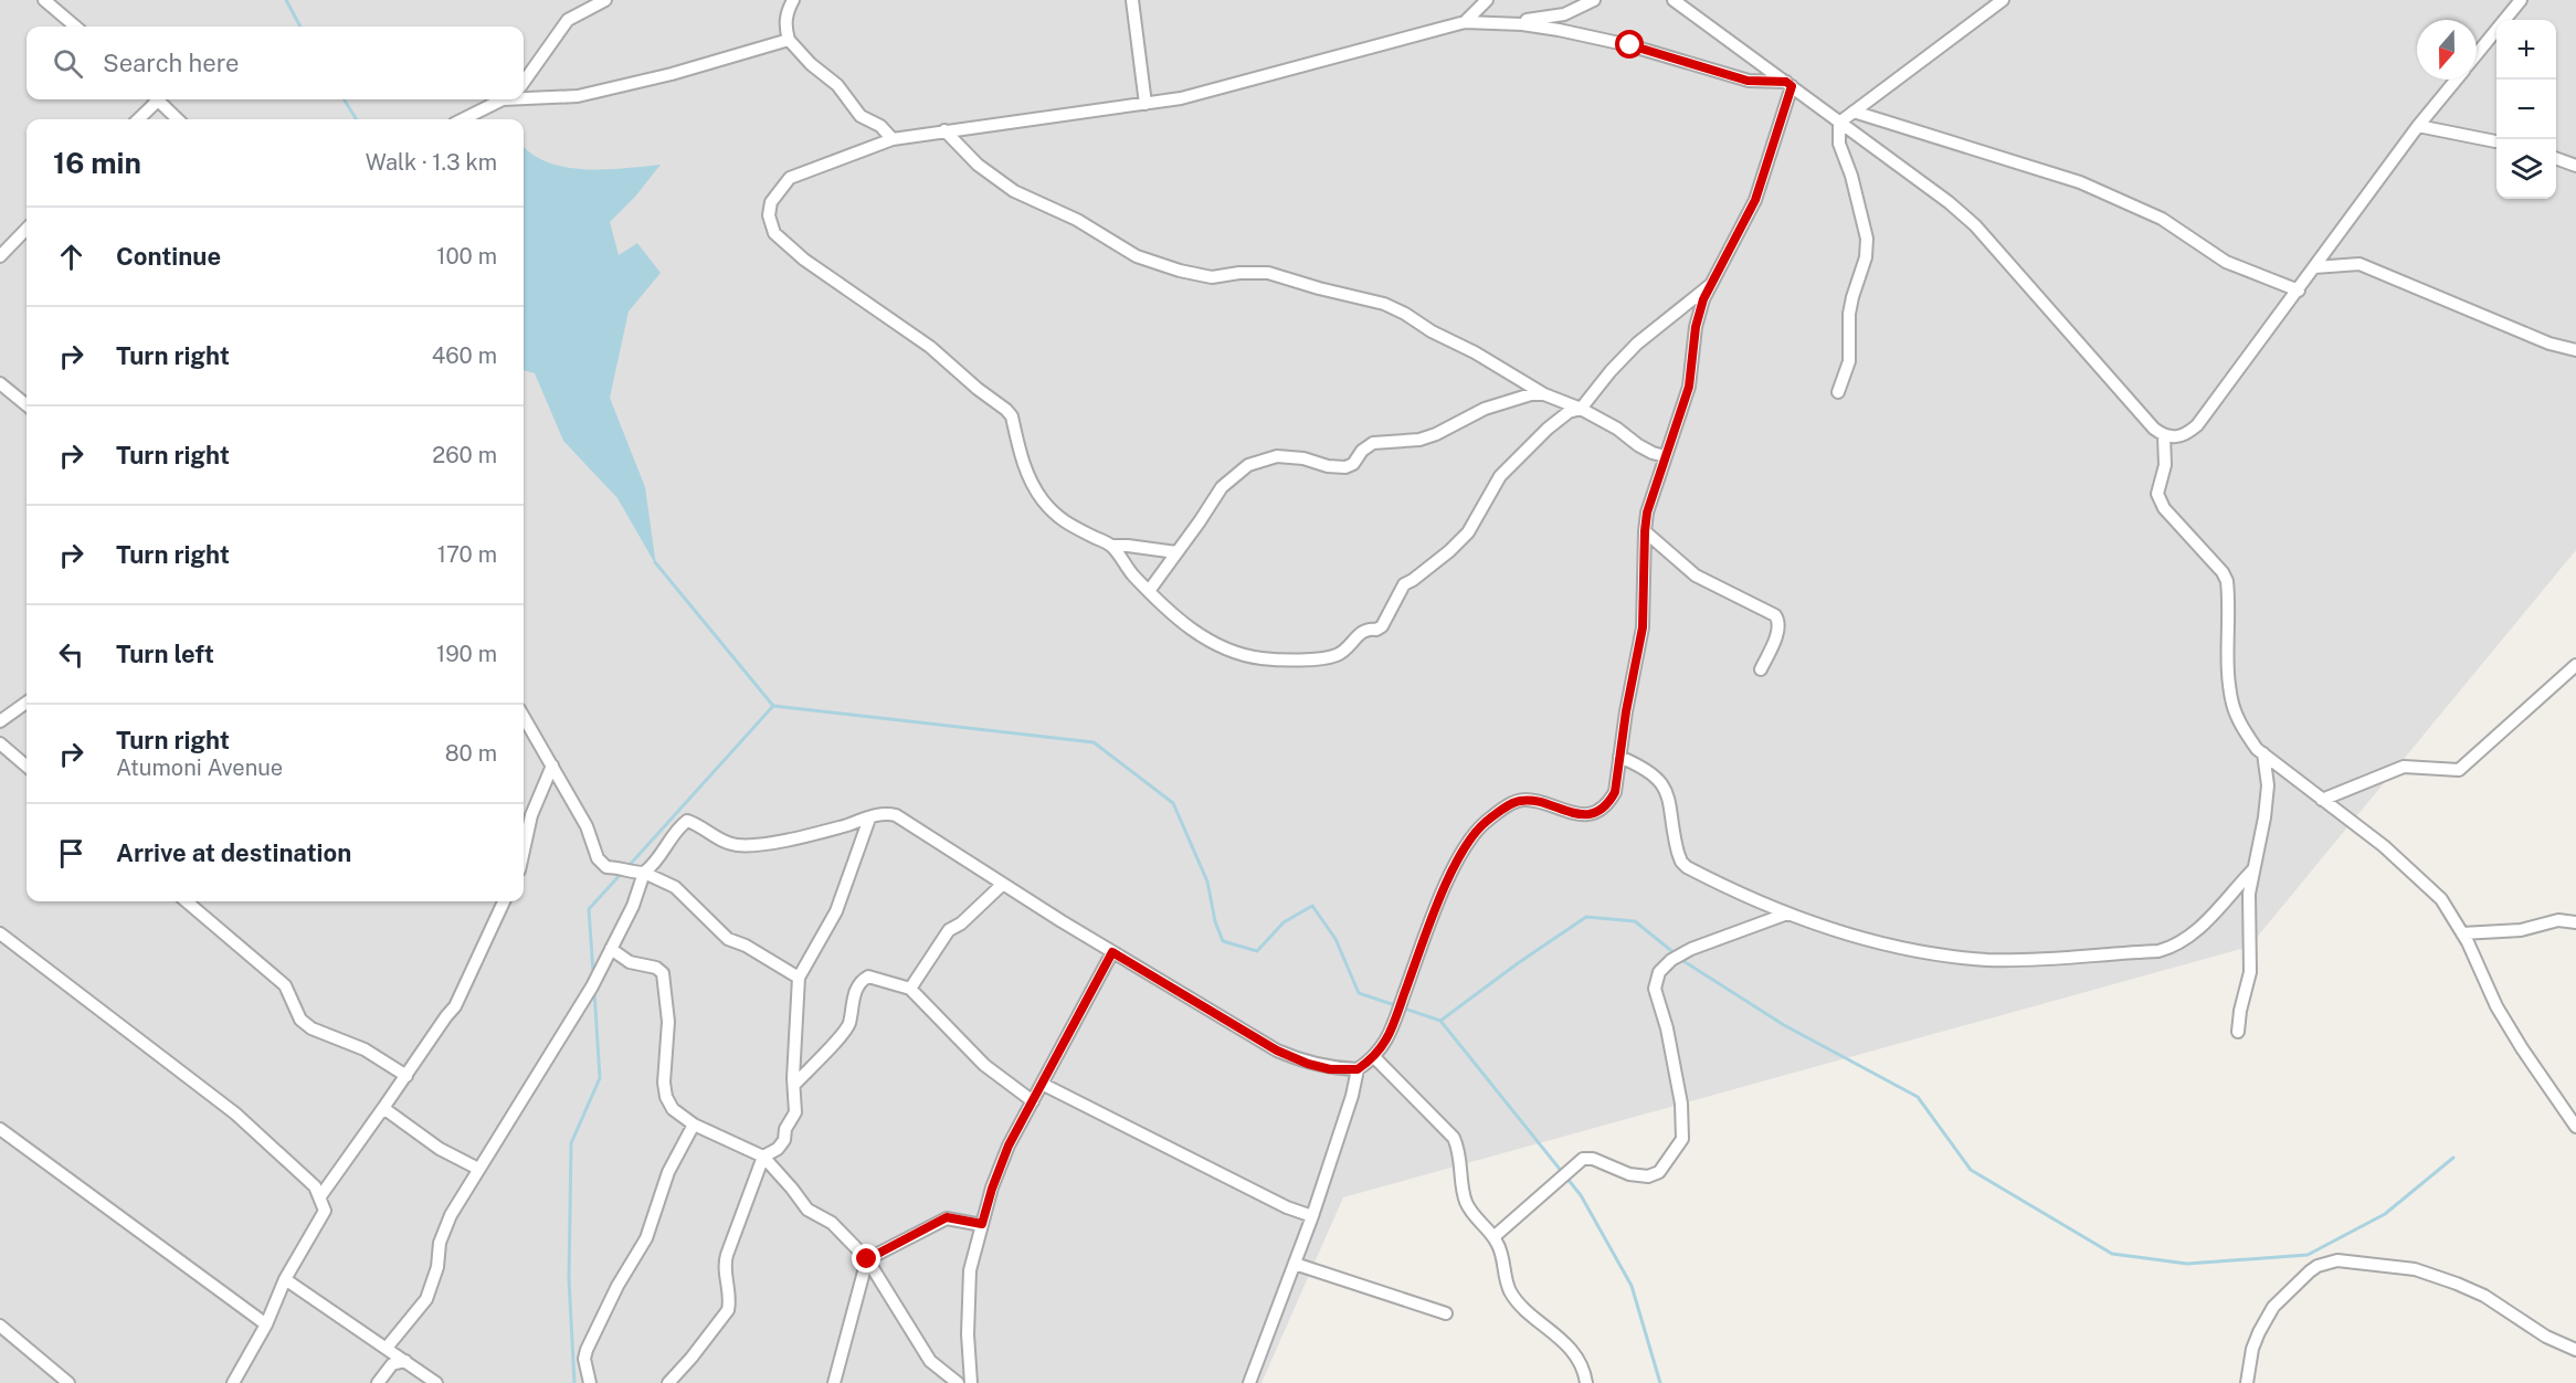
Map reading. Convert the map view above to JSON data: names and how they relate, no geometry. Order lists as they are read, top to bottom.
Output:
{
  "north": "bottom",
  "page": {
    "map_buttons": ["+", "−"],
    "search": "Search here",
    "heading": ["16 min", "Walk · 1.3 km"],
    "list": [
      ["Continue", "100 m"],
      ["Turn right", "460 m"],
      ["Turn right", "260 m"],
      ["Turn right", "170 m"],
      ["Turn left", "190 m"],
      ["Turn right", "Atumoni Avenue", "80 m"],
      "Arrive at destination"
    ]
  }
}
